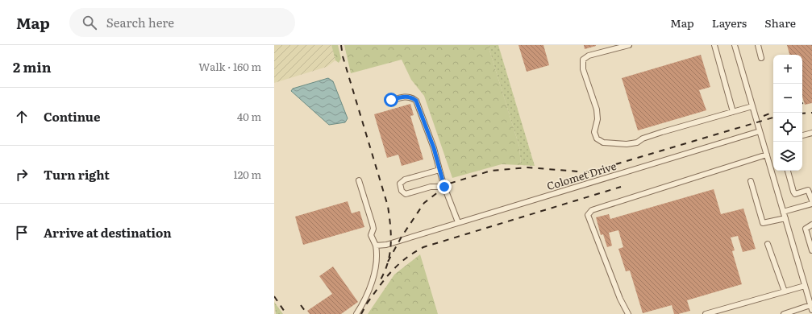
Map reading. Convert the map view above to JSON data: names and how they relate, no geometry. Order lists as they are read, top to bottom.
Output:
{
  "streets": {
    "street": ["Colomet Drive"]
  },
  "page": {
    "header": "Map",
    "search": "Search here",
    "nav": ["Map", "Layers", "Share"],
    "heading": ["2 min", "Walk · 160 m"],
    "map_buttons": ["+", "−"],
    "list": [
      ["Continue", "40 m"],
      ["Turn right", "120 m"],
      "Arrive at destination"
    ]
  }
}
